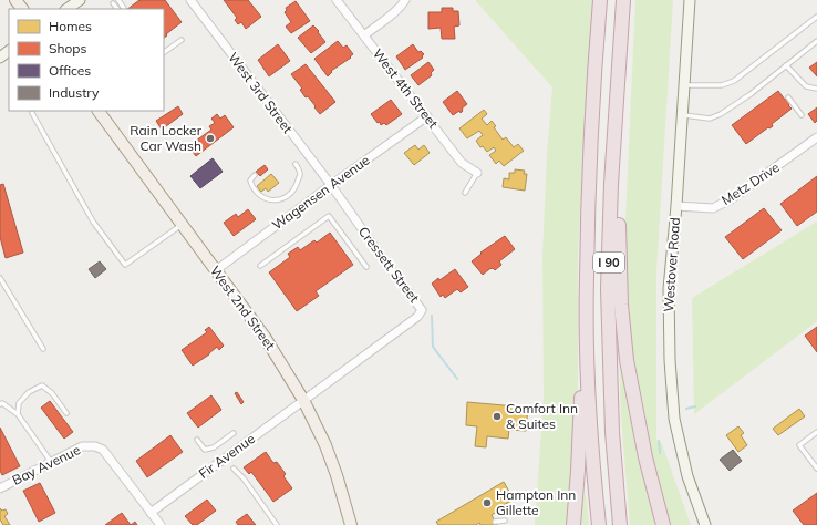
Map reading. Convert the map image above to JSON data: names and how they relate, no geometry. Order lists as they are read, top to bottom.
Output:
{
  "streets": {
    "highway": ["I 90"],
    "main road": ["West 2nd Street"],
    "street": [
      "West 4th Street",
      "West 3rd Street",
      "Metz Drive",
      "Wagensen Avenue",
      "Cressett Street",
      "Westover Road",
      "Fir Avenue",
      "Bay Avenue"
    ]
  },
  "crossings": [
    ["West 4th Street", "Wagensen Avenue"],
    ["West 3rd Street", "Wagensen Avenue"],
    ["West 3rd Street", "Cressett Street"],
    ["Metz Drive", "Westover Road"],
    ["Wagensen Avenue", "Cressett Street"],
    ["Wagensen Avenue", "West 2nd Street"],
    ["Cressett Street", "West 2nd Street"],
    ["Cressett Street", "Fir Avenue"],
    ["West 2nd Street", "Fir Avenue"],
    ["Fir Avenue", "Bay Avenue"]
  ],
  "places": ["Rain Locker Car Wash", "Comfort Inn & Suites", "Hampton Inn Gillette"],
  "legend": [
    "Homes",
    "Shops",
    "Offices",
    "Industry"
  ]
}
